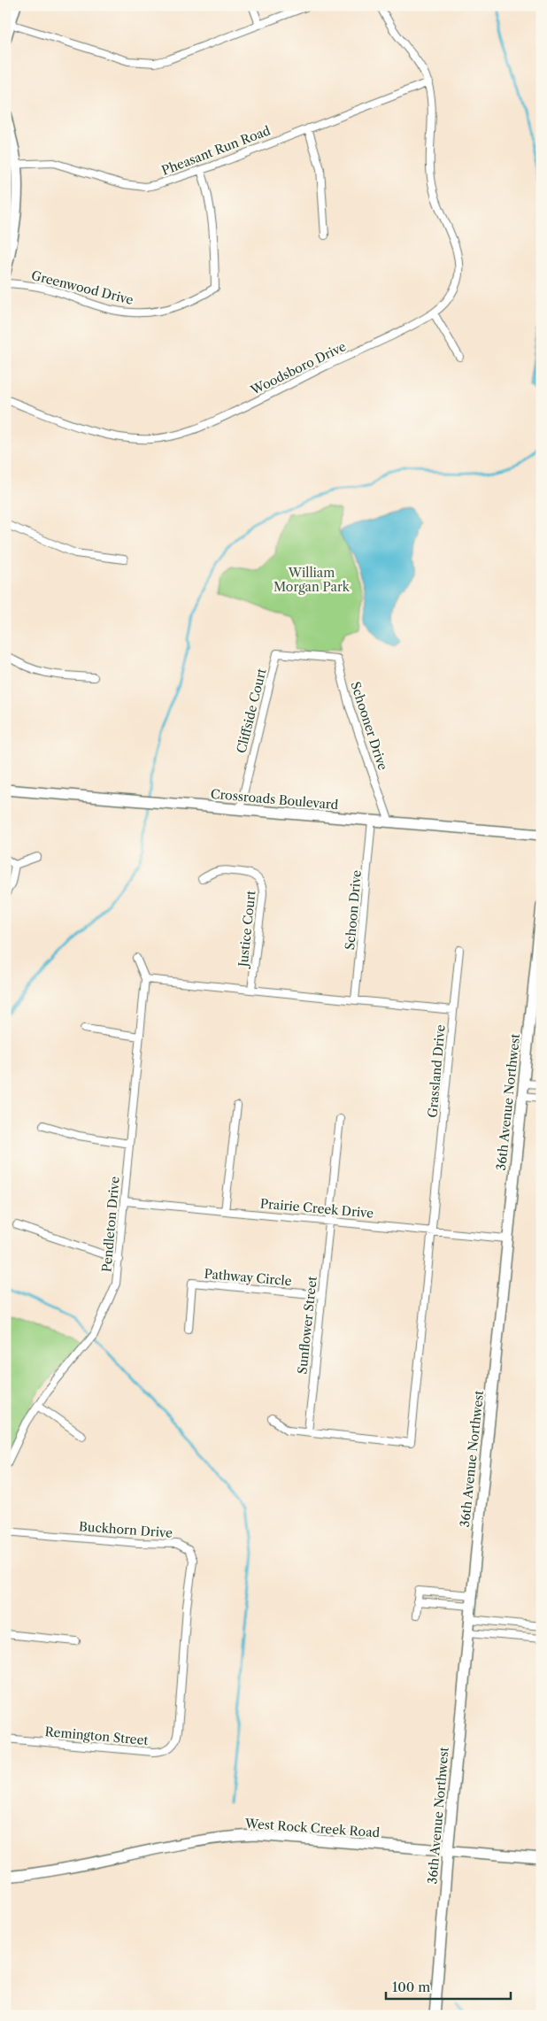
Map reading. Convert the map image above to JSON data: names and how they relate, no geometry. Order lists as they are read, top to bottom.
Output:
{
  "streets": {
    "main road": ["Crossroads Boulevard", "36th Avenue Northwest", "West Rock Creek Road"],
    "street": [
      "Pheasant Run Road",
      "Greenwood Drive",
      "Woodsboro Drive",
      "Cliffside Court",
      "Schooner Drive",
      "Schoon Drive",
      "Justice Court",
      "Grassland Drive",
      "Prairie Creek Drive",
      "Pendleton Drive",
      "Pathway Circle",
      "Sunflower Street",
      "Buckhorn Drive",
      "Remington Street"
    ]
  },
  "crossings": [
    ["Pheasant Run Road", "Greenwood Drive"],
    ["Pheasant Run Road", "Woodsboro Drive"],
    ["Cliffside Court", "Schooner Drive"],
    ["Cliffside Court", "Crossroads Boulevard"],
    ["Schooner Drive", "Crossroads Boulevard"],
    ["Crossroads Boulevard", "Schoon Drive"],
    ["Schoon Drive", "Grassland Drive"],
    ["Justice Court", "Grassland Drive"],
    ["Grassland Drive", "Prairie Creek Drive"],
    ["Grassland Drive", "Pendleton Drive"],
    ["Grassland Drive", "Sunflower Street"],
    ["36th Avenue Northwest", "Prairie Creek Drive"],
    ["36th Avenue Northwest", "West Rock Creek Road"],
    ["Prairie Creek Drive", "Pendleton Drive"],
    ["Prairie Creek Drive", "Sunflower Street"],
    ["Pathway Circle", "Sunflower Street"],
    ["Buckhorn Drive", "Remington Street"]
  ],
  "parks": ["William Morgan Park"],
  "scale_bar": "100 m"
}
